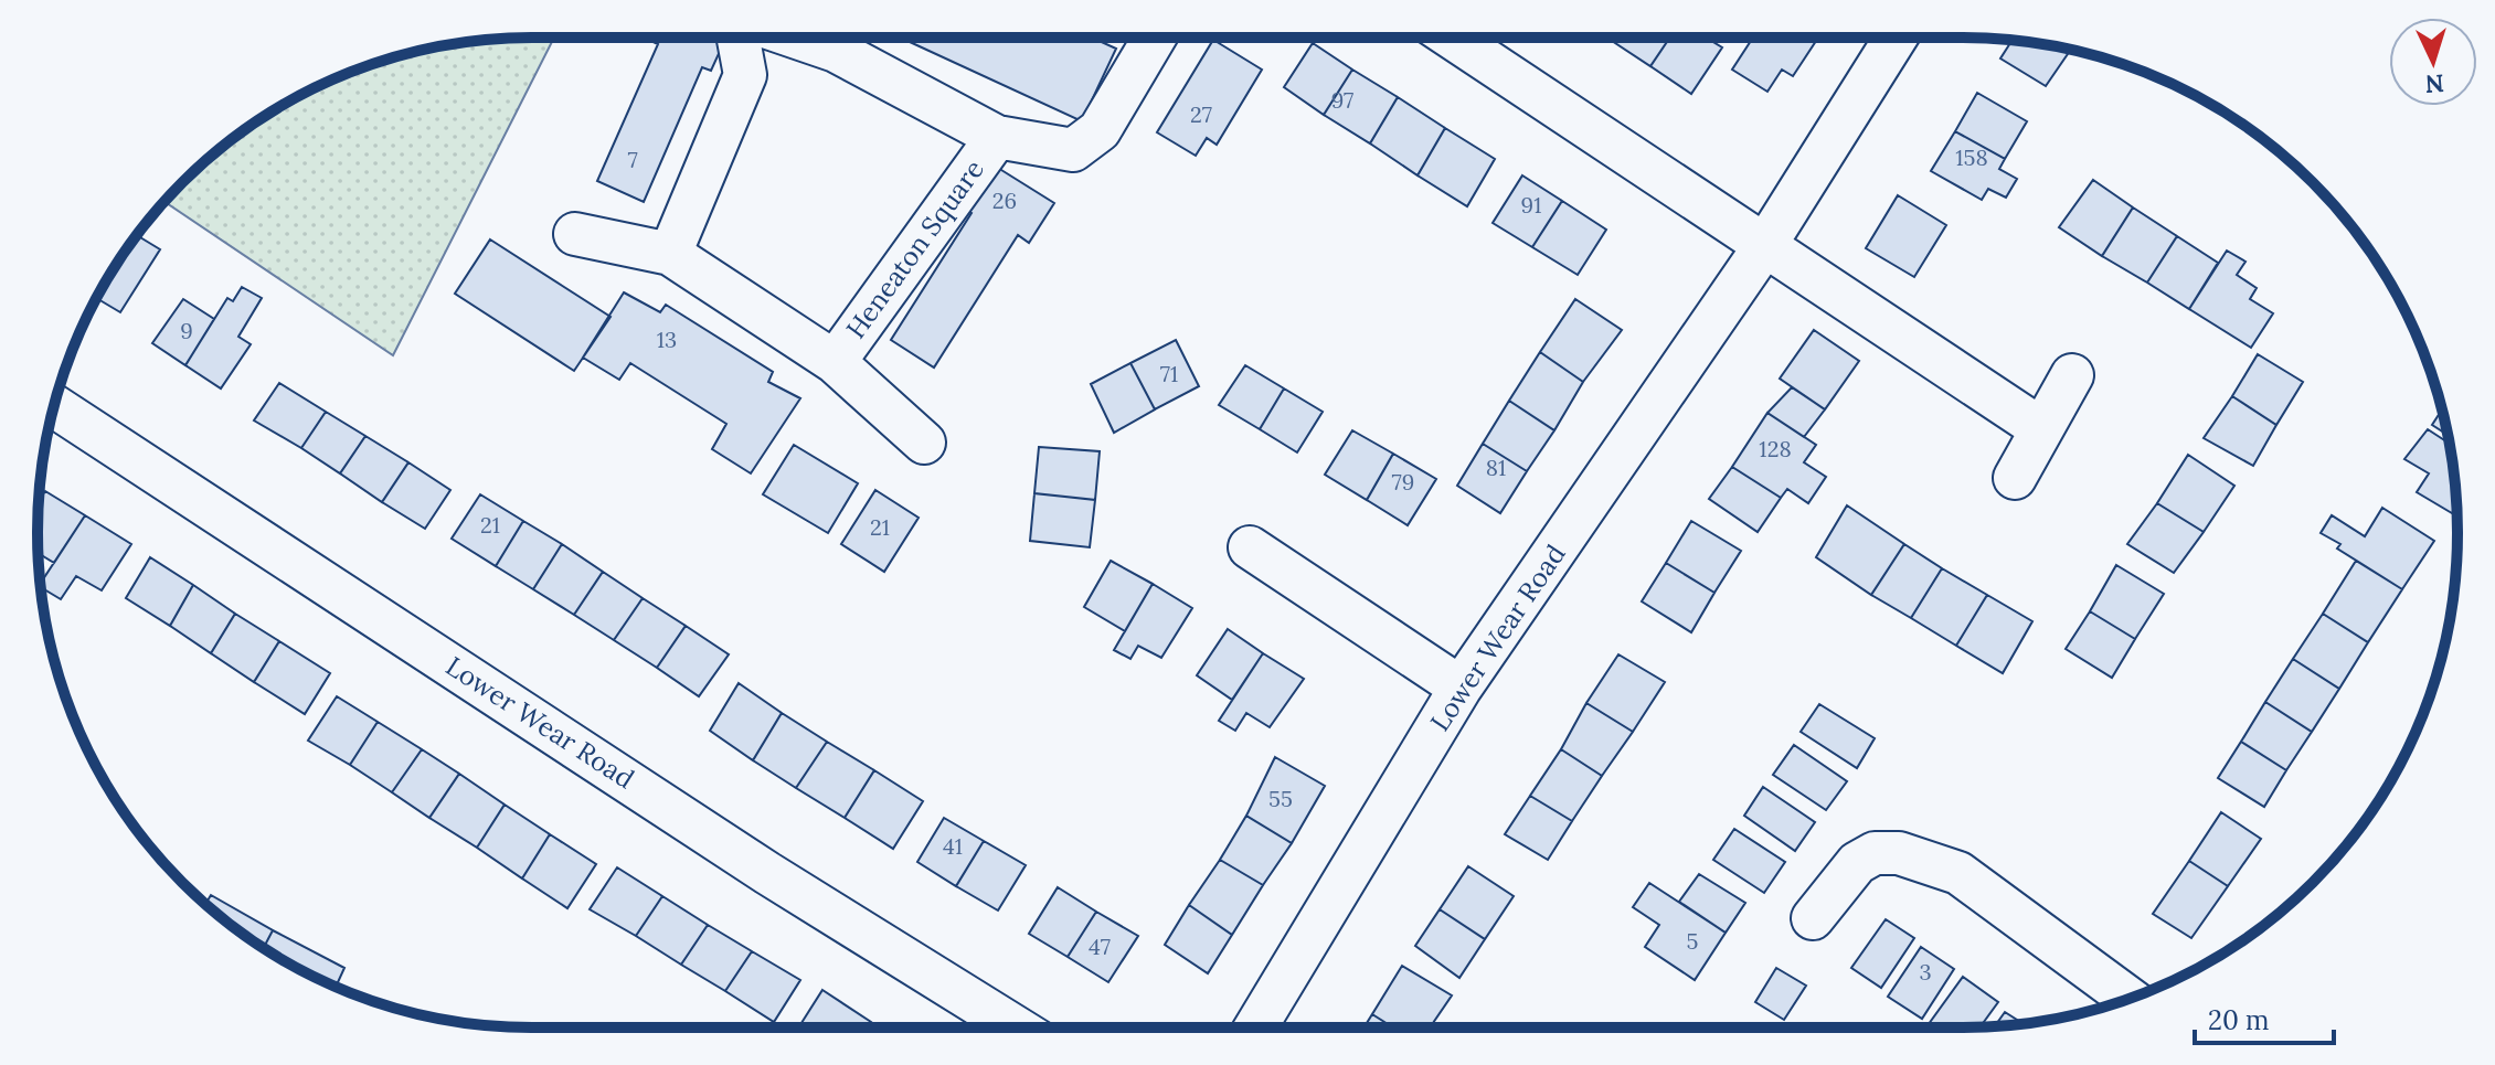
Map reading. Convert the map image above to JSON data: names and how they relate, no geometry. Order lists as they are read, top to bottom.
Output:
{
  "streets": {
    "street": ["Heneaton Square", "Lower Wear Road"]
  },
  "house_numbers": [
    "97",
    "27",
    "158",
    "7",
    "26",
    "91",
    "9",
    "13",
    "71",
    "128",
    "81",
    "79",
    "21",
    "21",
    "55",
    "41",
    "5",
    "47",
    "3"
  ],
  "scale_bar": "20 m",
  "north": "bottom"
}
